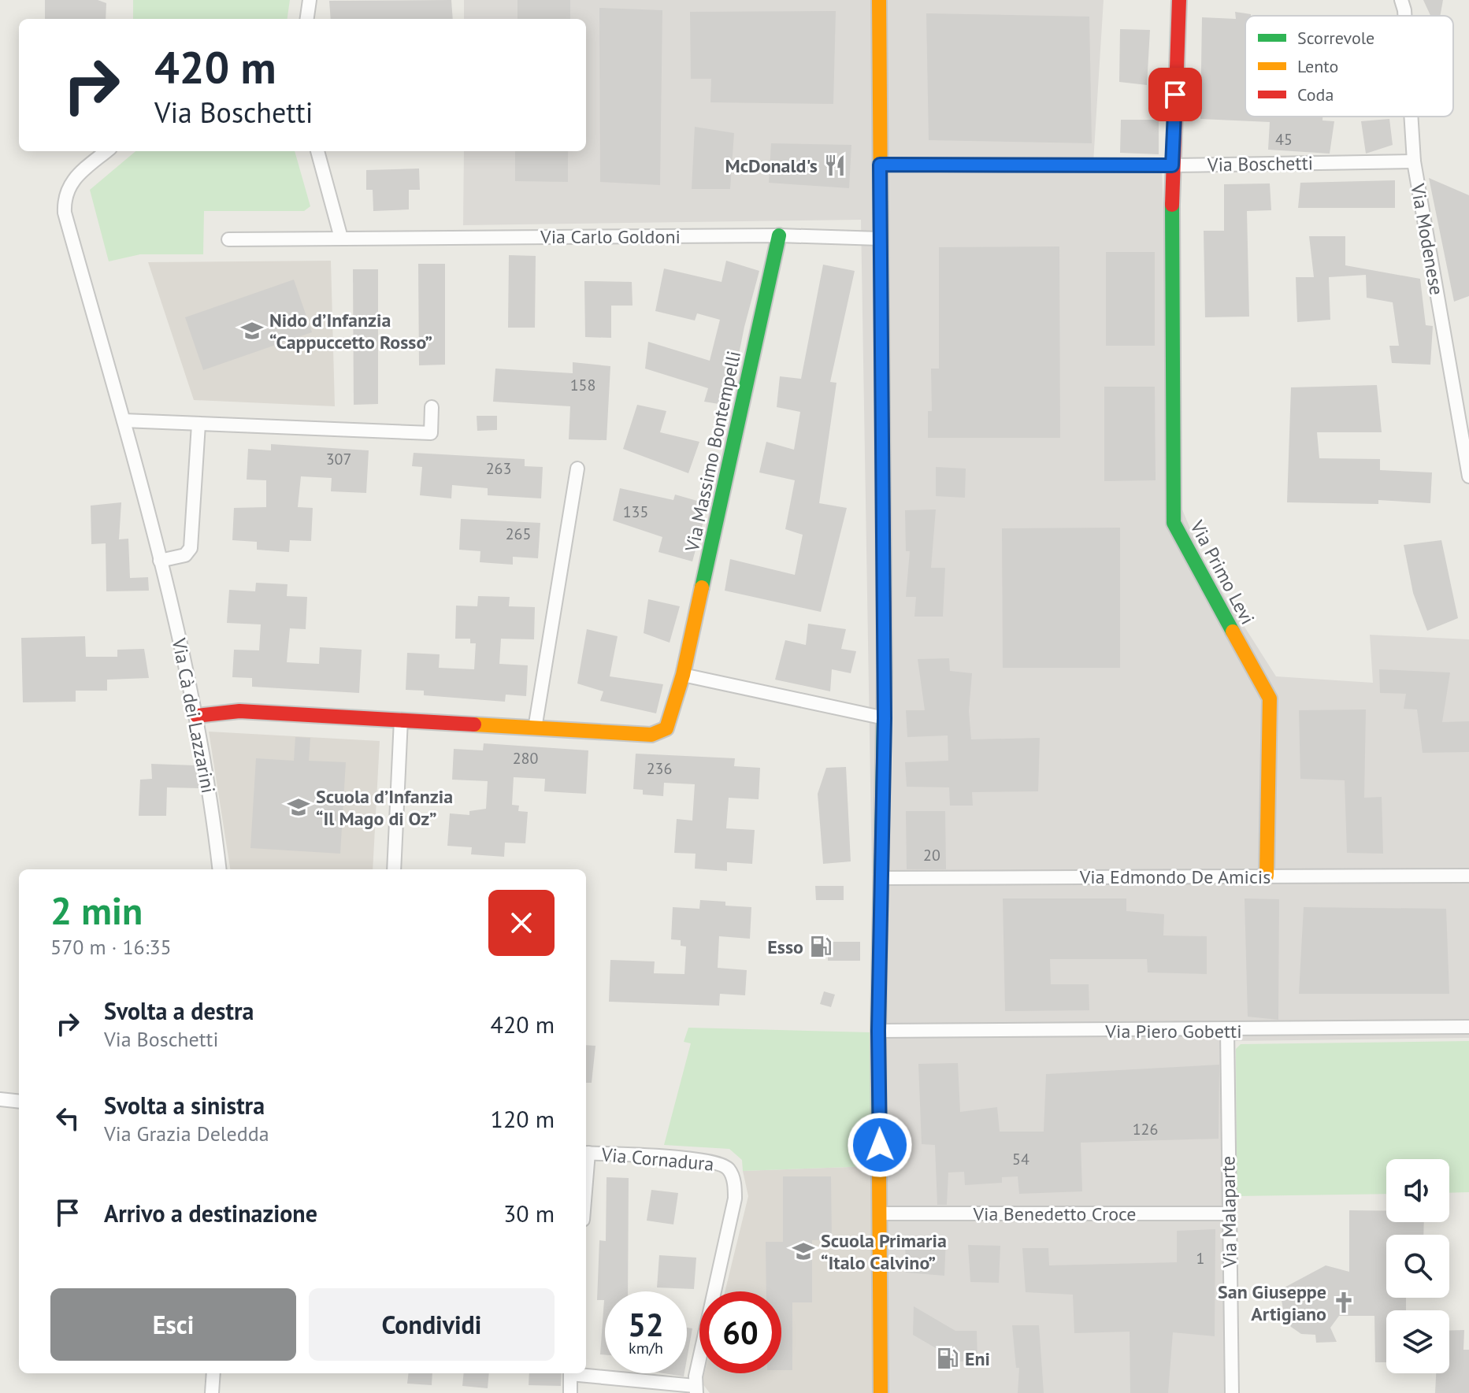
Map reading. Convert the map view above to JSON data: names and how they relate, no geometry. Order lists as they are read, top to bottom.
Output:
{
  "streets": {
    "street": [
      "Via Boschetti",
      "Via Carlo Goldoni",
      "Via Modenese",
      "Via Massimo Bontempelli",
      "Via Primo Levi",
      "Via Cà dei Lazzarini",
      "Via Edmondo De Amicis",
      "Via Piero Gobetti",
      "Via Cornadura",
      "Via Malaparte",
      "Via Benedetto Croce"
    ]
  },
  "crossings": [
    ["Via Boschetti", "Via Modenese"],
    ["Via Boschetti", "Via Primo Levi"],
    ["Via Carlo Goldoni", "Via Massimo Bontempelli"],
    ["Via Massimo Bontempelli", "Via Cà dei Lazzarini"],
    ["Via Primo Levi", "Via Edmondo De Amicis"],
    ["Via Piero Gobetti", "Via Malaparte"],
    ["Via Malaparte", "Via Benedetto Croce"]
  ],
  "places": {
    "restaurant": ["McDonald's"],
    "school or university": ["Nido d’Infanzia “Cappuccetto Rosso”", "Scuola d’Infanzia “Il Mago di Oz”", "Scuola Primaria “Italo Calvino”"],
    "fuel station": ["Esso", "Eni"],
    "church": ["San Giuseppe Artigiano"]
  },
  "house_numbers": [
    "45",
    "158",
    "307",
    "263",
    "135",
    "265",
    "280",
    "236",
    "20",
    "126",
    "54",
    "1"
  ],
  "legend": ["Scorrevole", "Lento", "Coda"],
  "page": {
    "turn": ["420 m", "Via Boschetti"],
    "heading": ["2 min", "570 m · 16:35"],
    "list": [
      {
        "name": "Svolta a destra",
        "note": "Via Boschetti",
        "value": "420 m"
      },
      {
        "name": "Svolta a sinistra",
        "note": "Via Grazia Deledda",
        "value": "120 m"
      },
      {
        "name": "Arrivo a destinazione",
        "value": "30 m"
      }
    ],
    "buttons": ["Esci", "Condividi"],
    "speed": "52 km/h",
    "limit": "60"
  }
}
